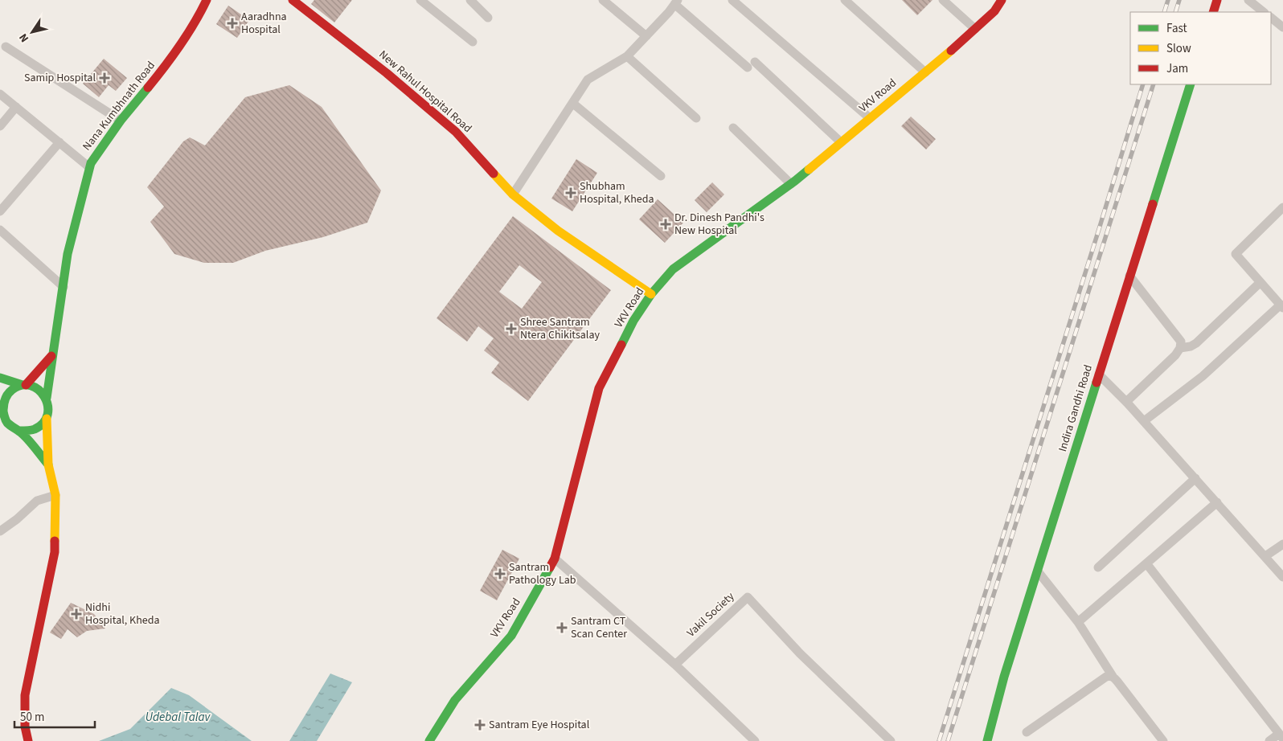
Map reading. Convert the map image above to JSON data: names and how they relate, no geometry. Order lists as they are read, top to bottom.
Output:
{
  "streets": {
    "main road": [
      "New Rahul Hospital Road",
      "VKV Road",
      "Nana Kumbhnath Road",
      "Indira Gandhi Road"
    ],
    "street": ["Vakil Society"]
  },
  "crossings": [
    ["New Rahul Hospital Road", "VKV Road"]
  ],
  "water": ["Udebal Talav"],
  "places": {
    "health": [
      "Aaradhna Hospital",
      "Samip Hospital",
      "Shubham Hospital, Kheda",
      "Dr. Dinesh Pandhi's New Hospital",
      "Shree Santram Ntera Chikitsalay",
      "Santram Pathology Lab",
      "Nidhi Hospital, Kheda",
      "Santram CT Scan Center",
      "Santram Eye Hospital"
    ]
  },
  "legend": ["Fast", "Slow", "Jam"],
  "scale_bar": "50 m",
  "north": "bottom left"
}
